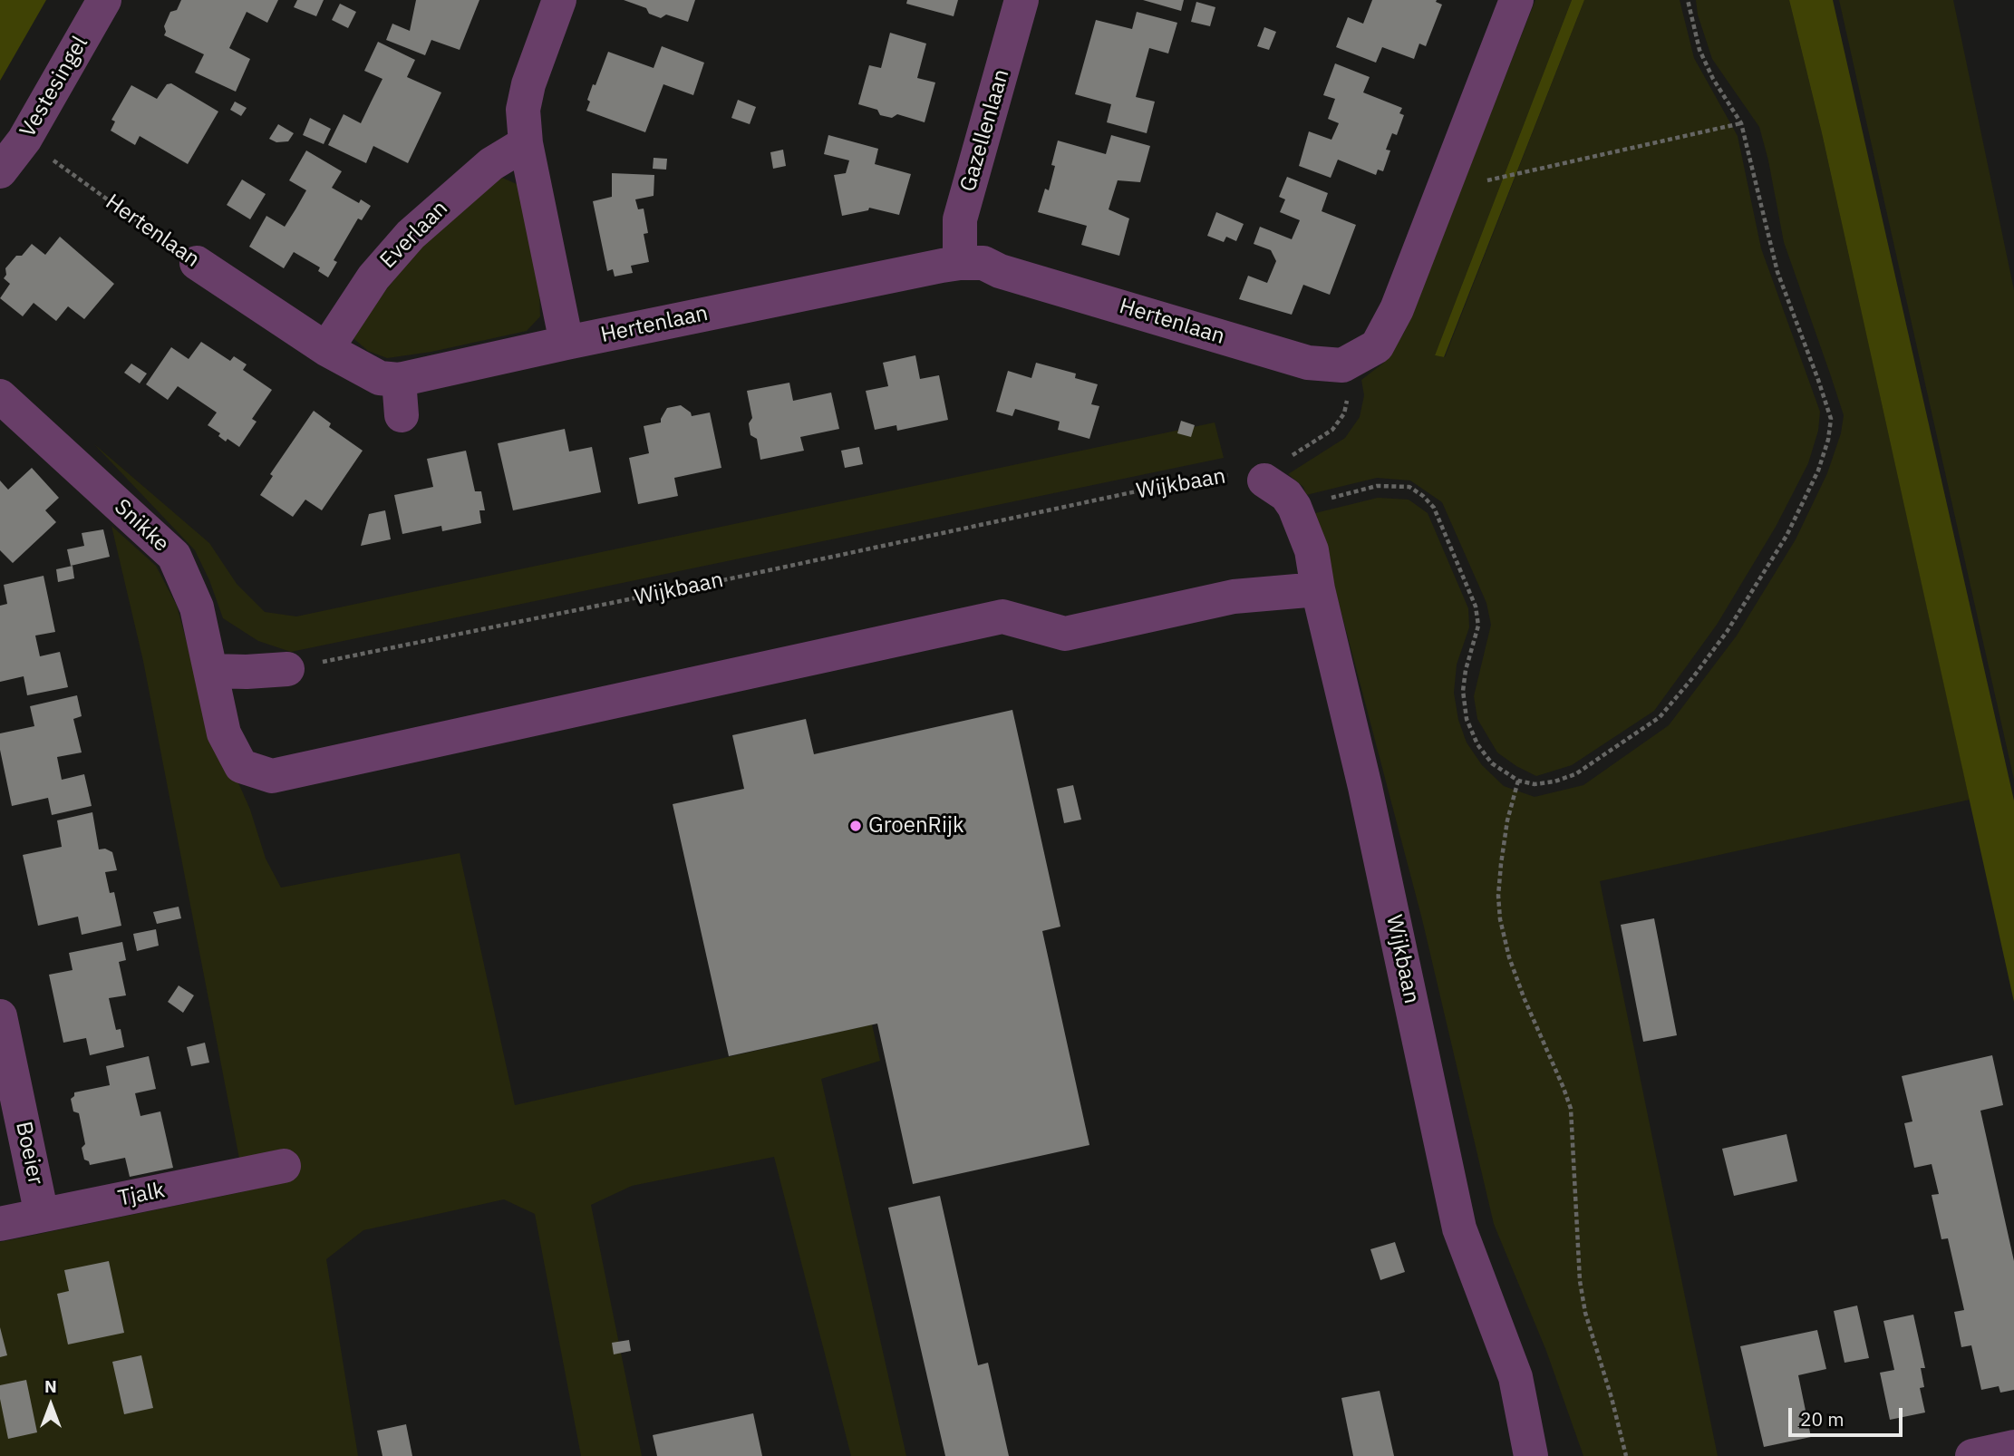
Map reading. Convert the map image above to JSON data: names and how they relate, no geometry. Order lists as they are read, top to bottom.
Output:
{
  "streets": {
    "street": [
      "Vestesingel",
      "Gazellenlaan",
      "Hertenlaan",
      "Everlaan",
      "Wijkbaan",
      "Snikke",
      "Boeier",
      "Tjalk"
    ]
  },
  "crossings": [
    ["Vestesingel", "Hertenlaan"],
    ["Gazellenlaan", "Hertenlaan"],
    ["Hertenlaan", "Everlaan"],
    ["Wijkbaan", "Snikke"],
    ["Boeier", "Tjalk"]
  ],
  "places": ["GroenRijk"],
  "scale_bar": "20 m",
  "north": "top"
}
